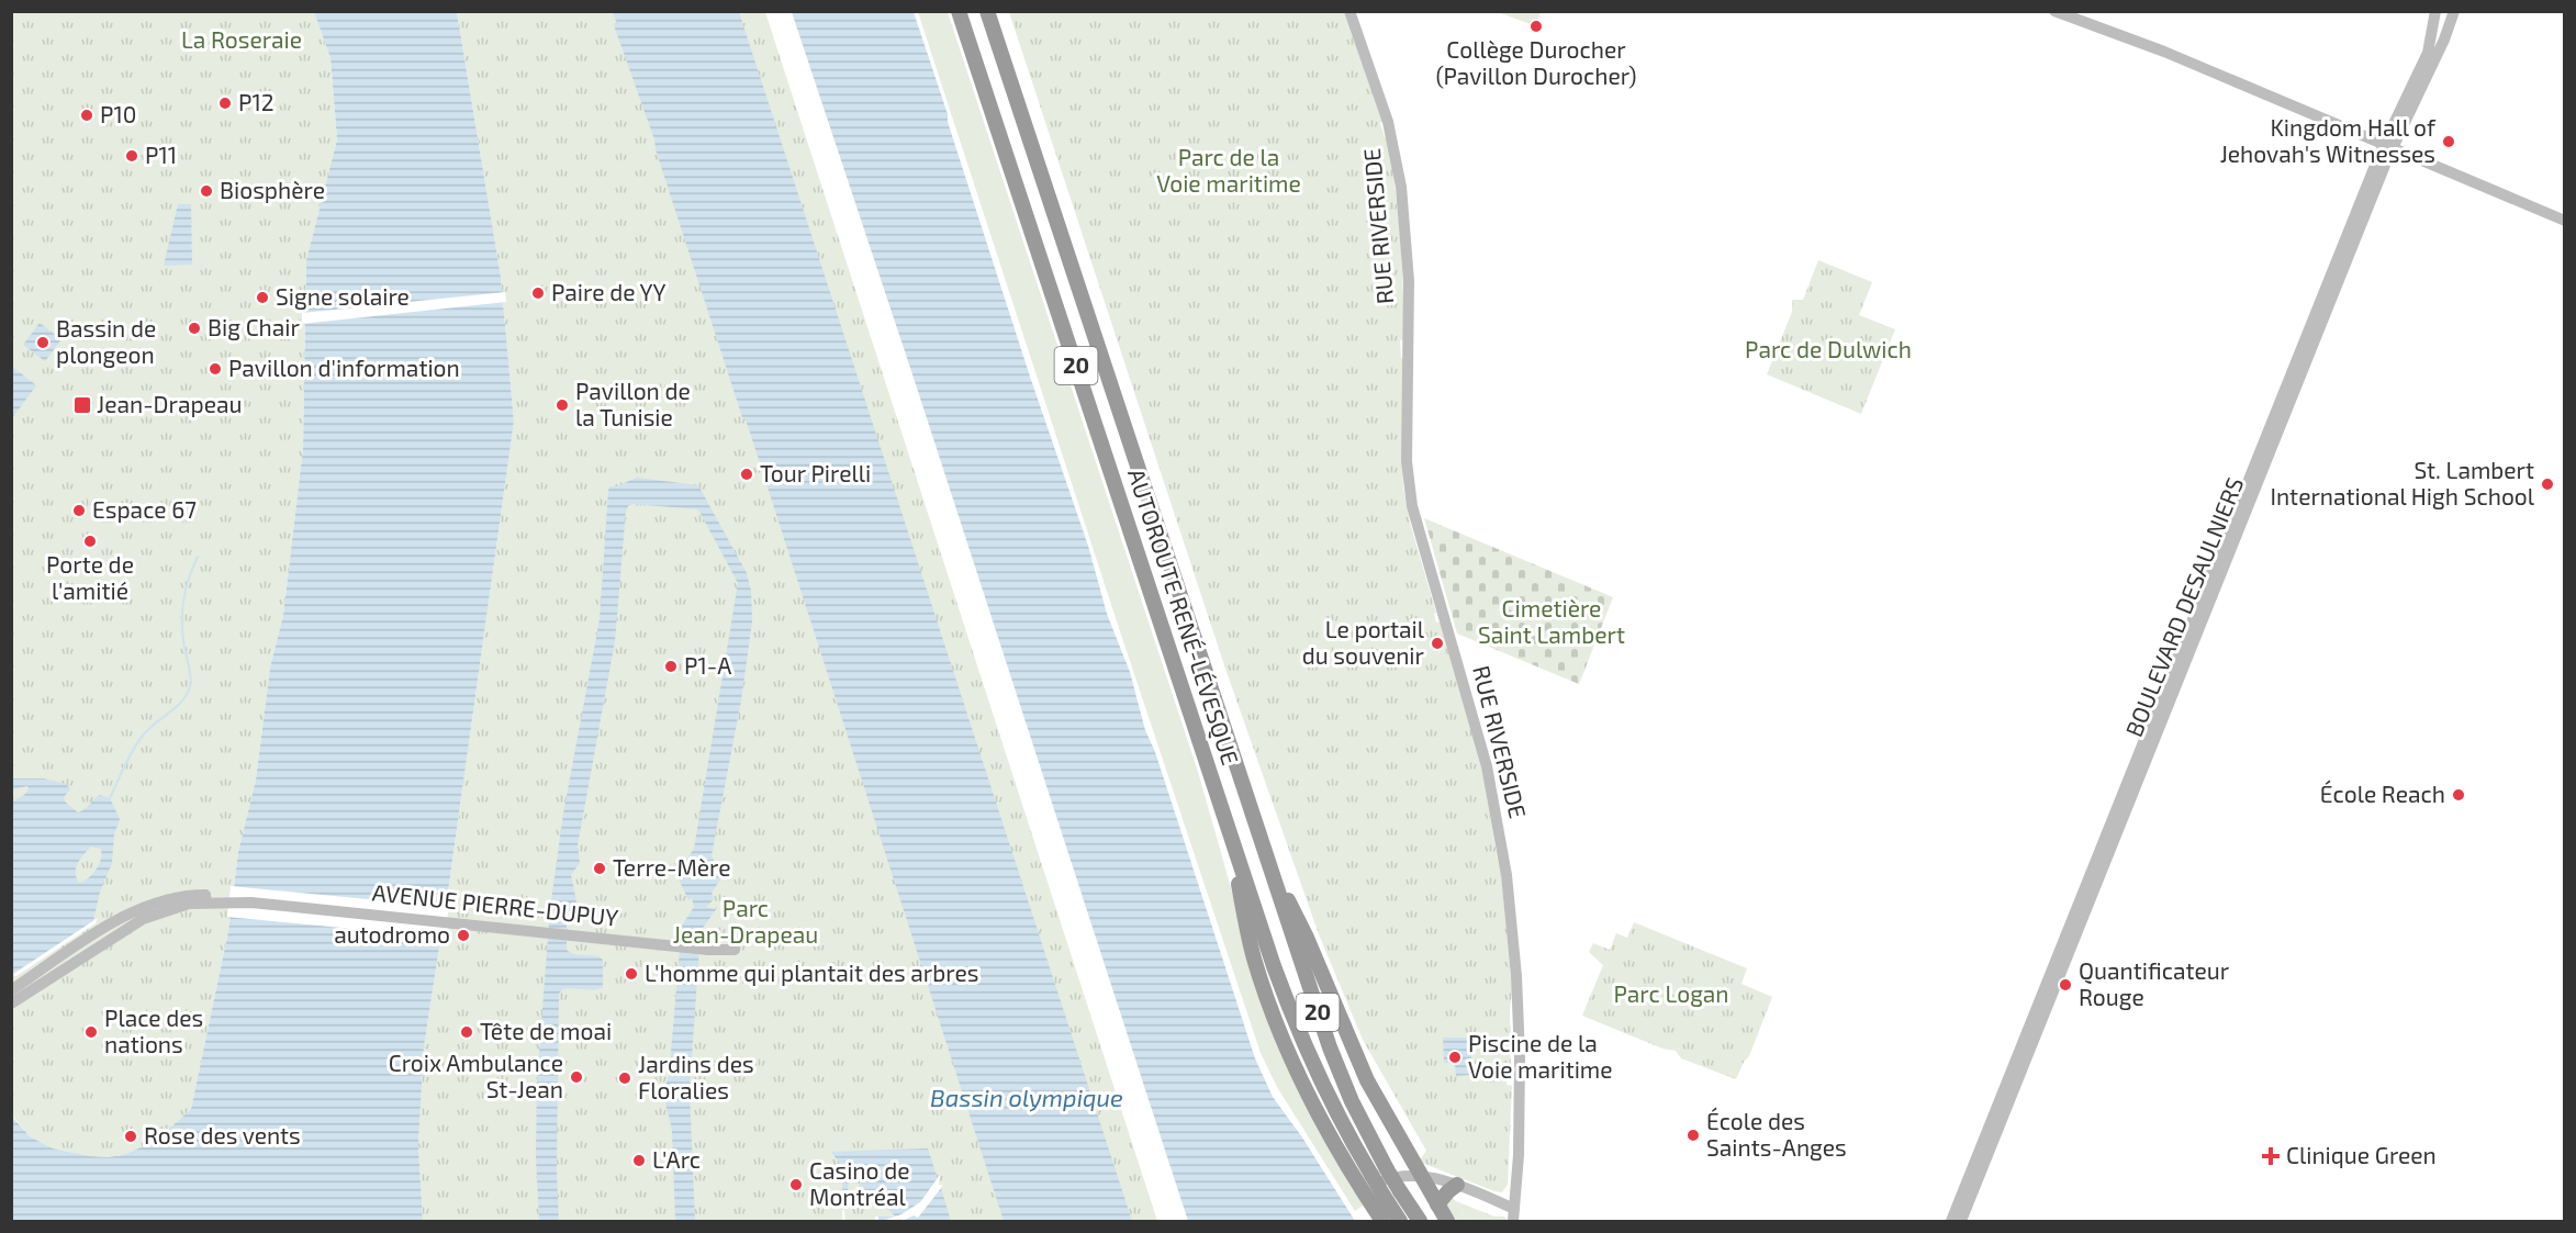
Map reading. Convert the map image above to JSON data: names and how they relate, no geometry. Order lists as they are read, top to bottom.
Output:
{
  "streets": {
    "highway": ["20", "AUTOROUTE RENÉ-LÉVESQUE"],
    "street": ["RUE RIVERSIDE", "BOULEVARD DESAULNIERS", "AVENUE PIERRE-DUPUY"]
  },
  "water": ["Bassin olympique"],
  "parks": [
    "La Roseraie",
    "Parc de la Voie maritime",
    "Parc de Dulwich",
    "Cimetière Saint Lambert",
    "Parc Jean-Drapeau",
    "Parc Logan"
  ],
  "places": {
    "other": [
      "Collège Durocher (Pavillon Durocher)",
      "P12",
      "P10",
      "Kingdom Hall of Jehovah's Witnesses",
      "P11",
      "Biosphère",
      "Paire de YY",
      "Signe solaire",
      "Big Chair",
      "Bassin de plongeon",
      "Pavillon d'information",
      "Pavillon de la Tunisie",
      "Tour Pirelli",
      "St. Lambert International High School",
      "Espace 67",
      "Porte de l'amitié",
      "Le portail du souvenir",
      "P1-A",
      "École Reach",
      "Terre-Mère",
      "autodromo",
      "L'homme qui plantait des arbres",
      "Quantificateur Rouge",
      "Place des nations",
      "Tête de moai",
      "Piscine de la Voie maritime",
      "Croix Ambulance St-Jean",
      "Jardins des Floralies",
      "École des Saints-Anges",
      "Rose des vents",
      "L'Arc",
      "Casino de Montréal"
    ],
    "transit": ["Jean-Drapeau"],
    "health": ["Clinique Green"]
  }
}
